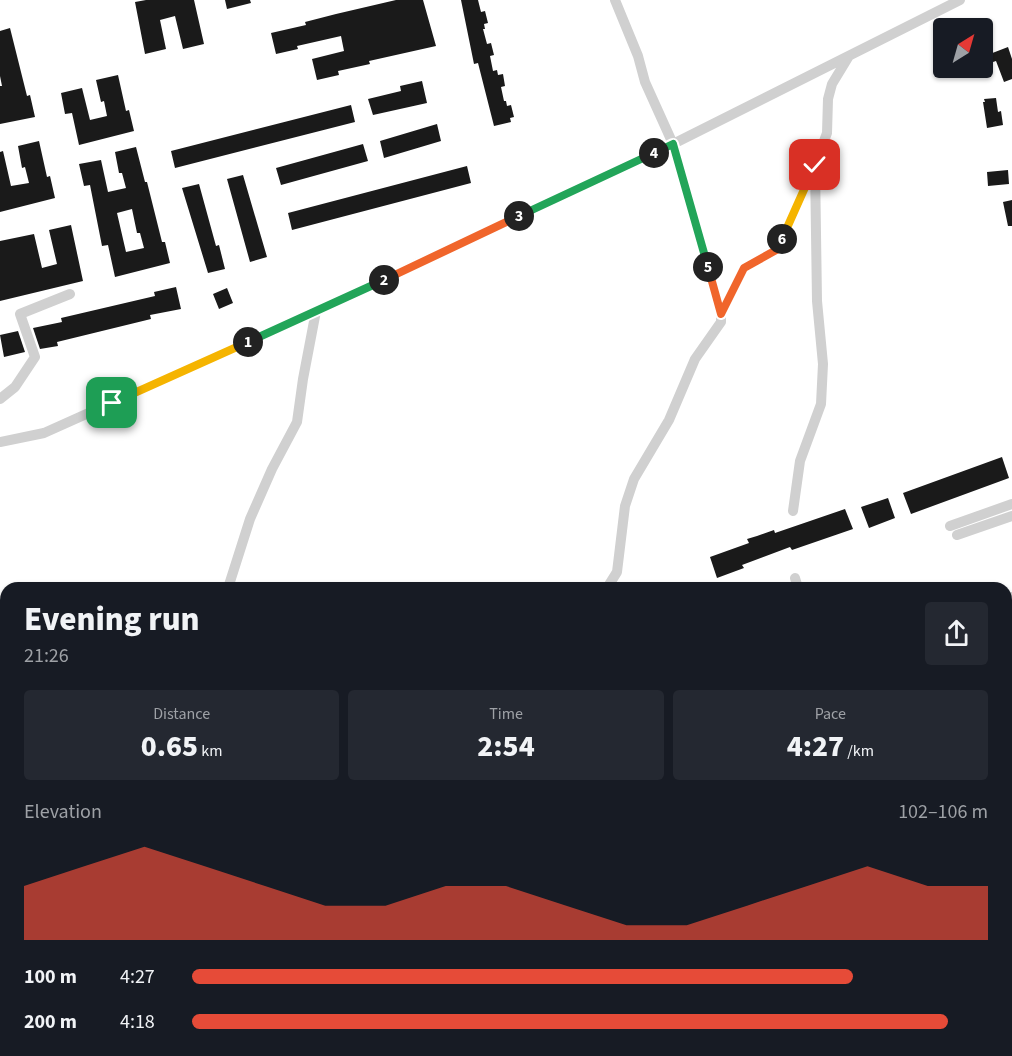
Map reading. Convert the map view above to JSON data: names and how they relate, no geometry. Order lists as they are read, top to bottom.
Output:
{
  "north": "top right",
  "page": {
    "pins": [
      "4",
      "3",
      "6",
      "5",
      "2",
      "1"
    ],
    "heading": ["Evening run", "21:26"],
    "stats": [
      ["Distance", "0.65 km"],
      ["Time", "2:54"],
      ["Pace", "4:27 /km"]
    ],
    "chart": ["Elevation", "102–106 m"],
    "list": [
      {
        "name": "100 m",
        "note": "4:27"
      },
      {
        "name": "200 m",
        "note": "4:18"
      }
    ]
  }
}
